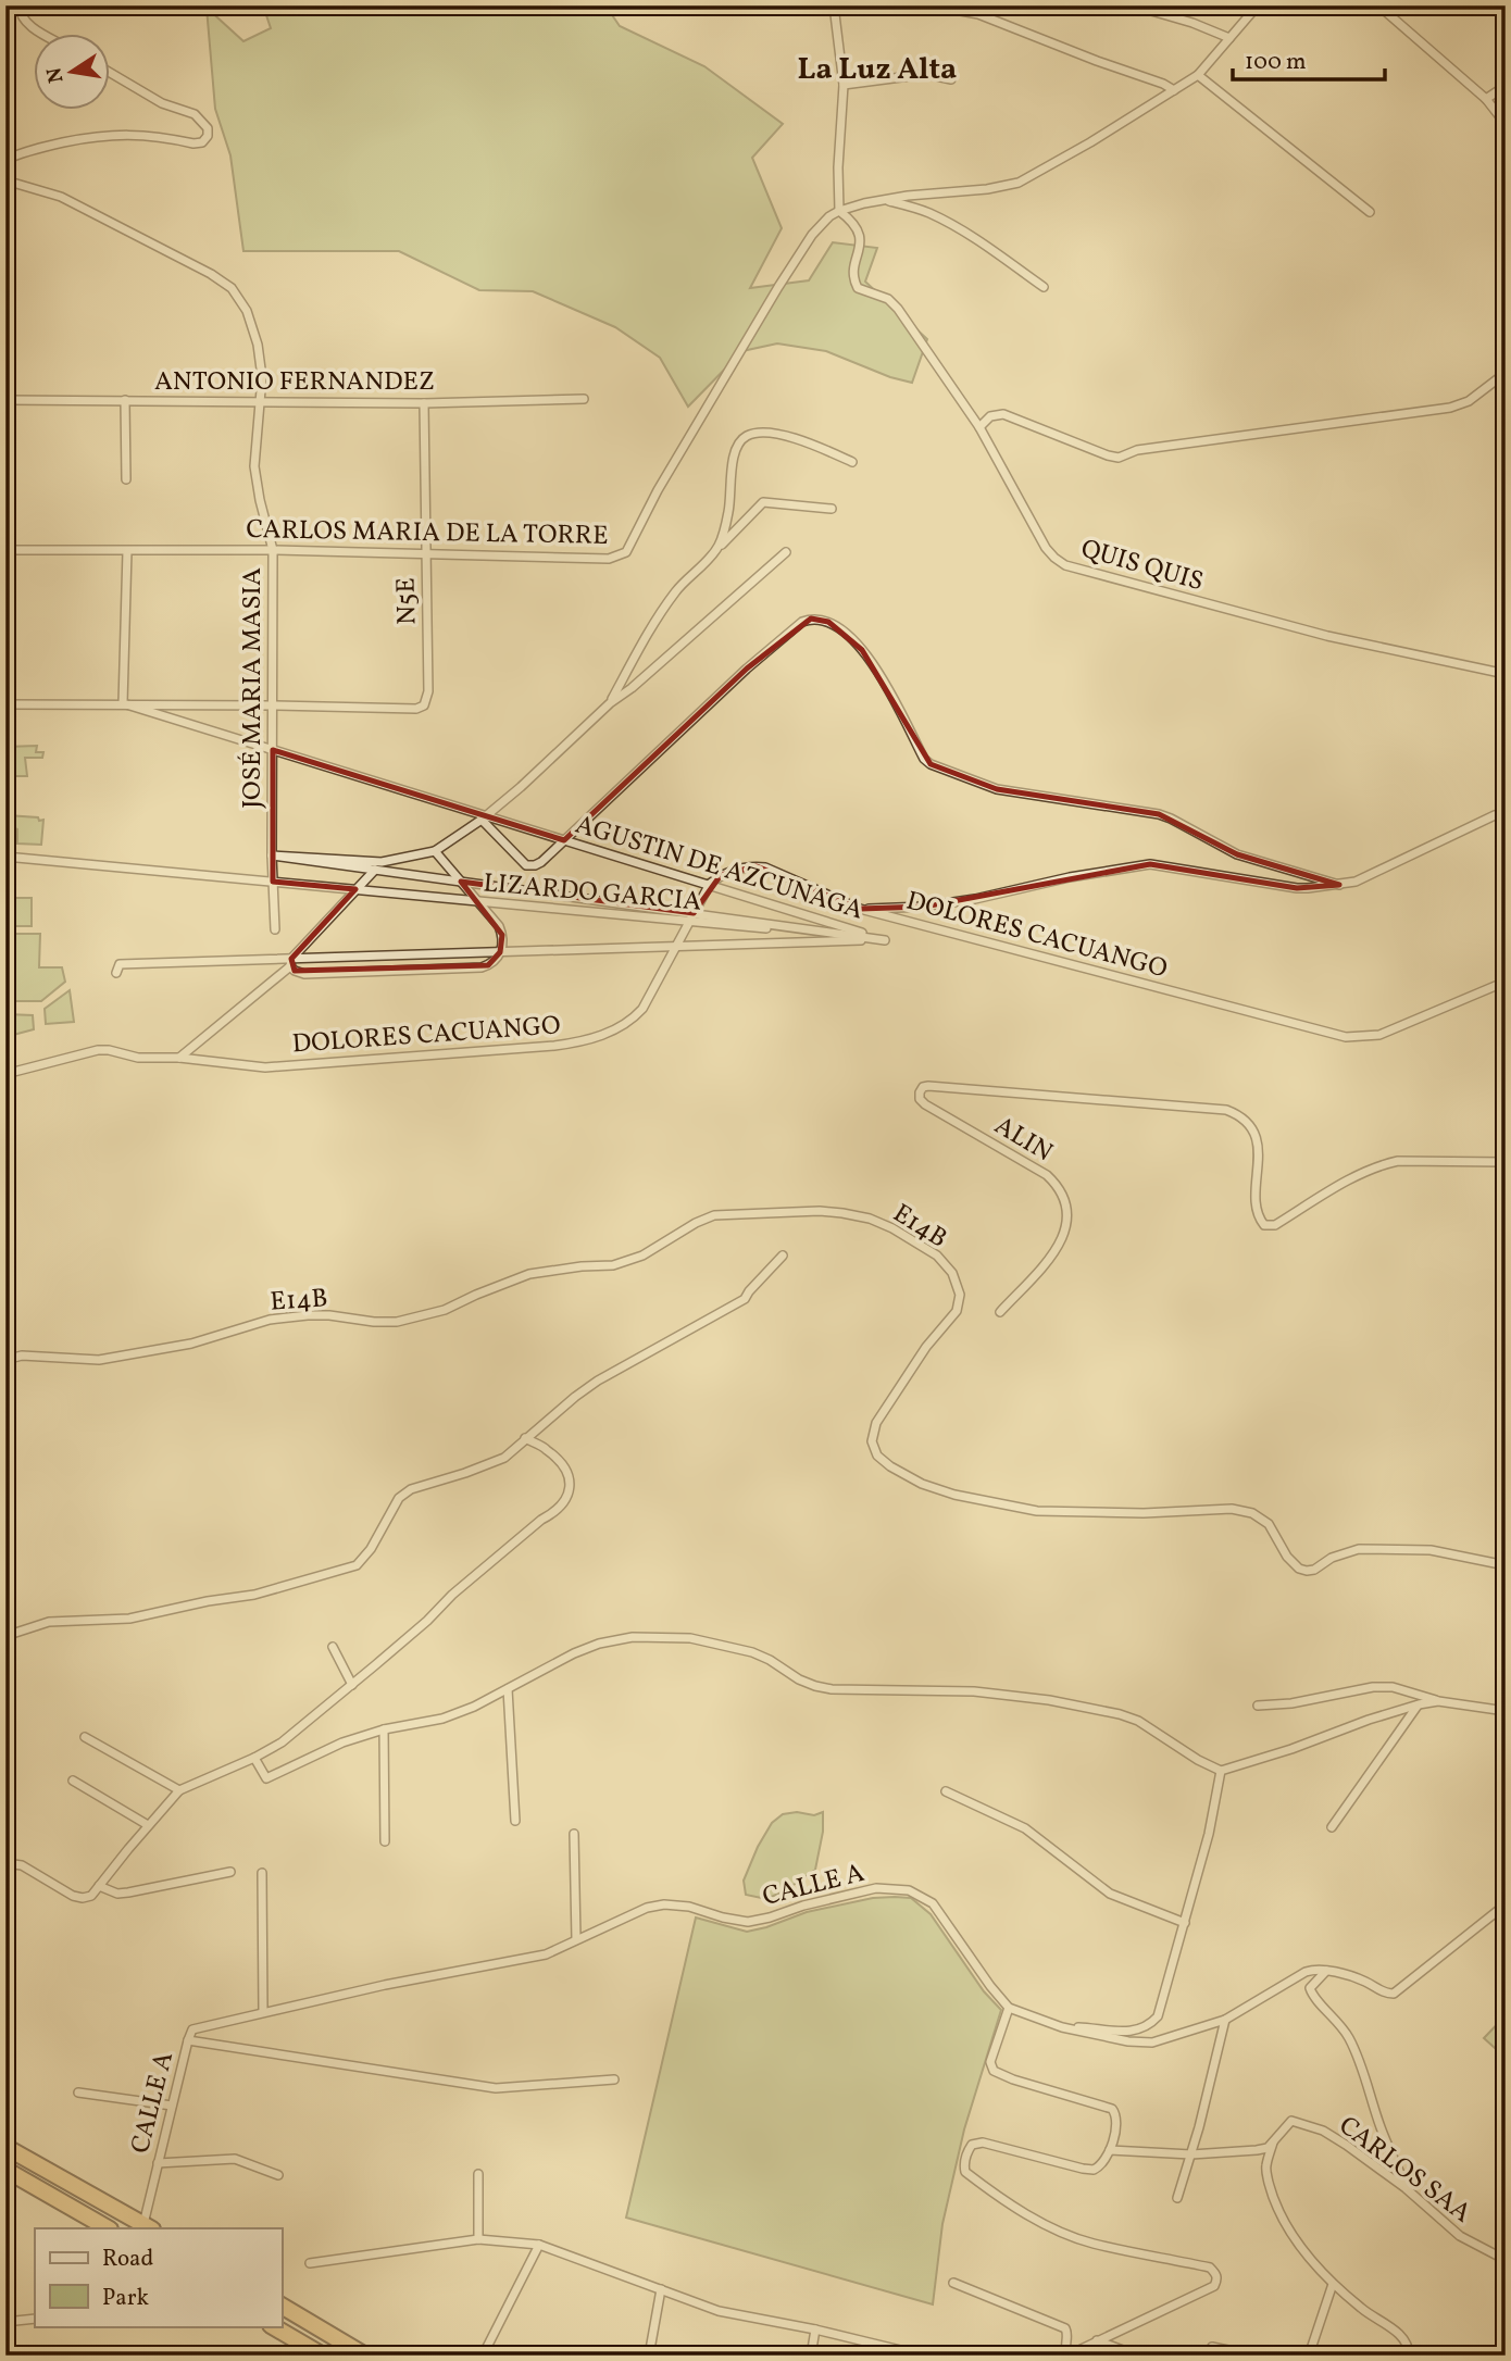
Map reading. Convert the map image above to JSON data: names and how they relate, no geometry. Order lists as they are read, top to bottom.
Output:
{
  "streets": {
    "street": [
      "ANTONIO FERNANDEZ",
      "CARLOS MARIA DE LA TORRE",
      "QUIS QUIS",
      "N5E",
      "JOSÉ MARIA MASIA",
      "AGUSTIN DE AZCUNAGA",
      "LIZARDO GARCIA",
      "DOLORES CACUANGO",
      "ALIN",
      "E14B",
      "CALLE A",
      "CARLOS SAA"
    ]
  },
  "crossings": [
    ["ANTONIO FERNANDEZ", "N5E"],
    ["ANTONIO FERNANDEZ", "JOSÉ MARIA MASIA"],
    ["CARLOS MARIA DE LA TORRE", "QUIS QUIS"],
    ["CARLOS MARIA DE LA TORRE", "N5E"],
    ["CARLOS MARIA DE LA TORRE", "JOSÉ MARIA MASIA"],
    ["N5E", "JOSÉ MARIA MASIA"],
    ["JOSÉ MARIA MASIA", "AGUSTIN DE AZCUNAGA"],
    ["JOSÉ MARIA MASIA", "LIZARDO GARCIA"],
    ["AGUSTIN DE AZCUNAGA", "LIZARDO GARCIA"],
    ["AGUSTIN DE AZCUNAGA", "DOLORES CACUANGO"],
    ["LIZARDO GARCIA", "DOLORES CACUANGO"]
  ],
  "districts": ["La Luz Alta"],
  "legend": ["Road", "Park"],
  "scale_bar": "100 m",
  "north": "left"
}
